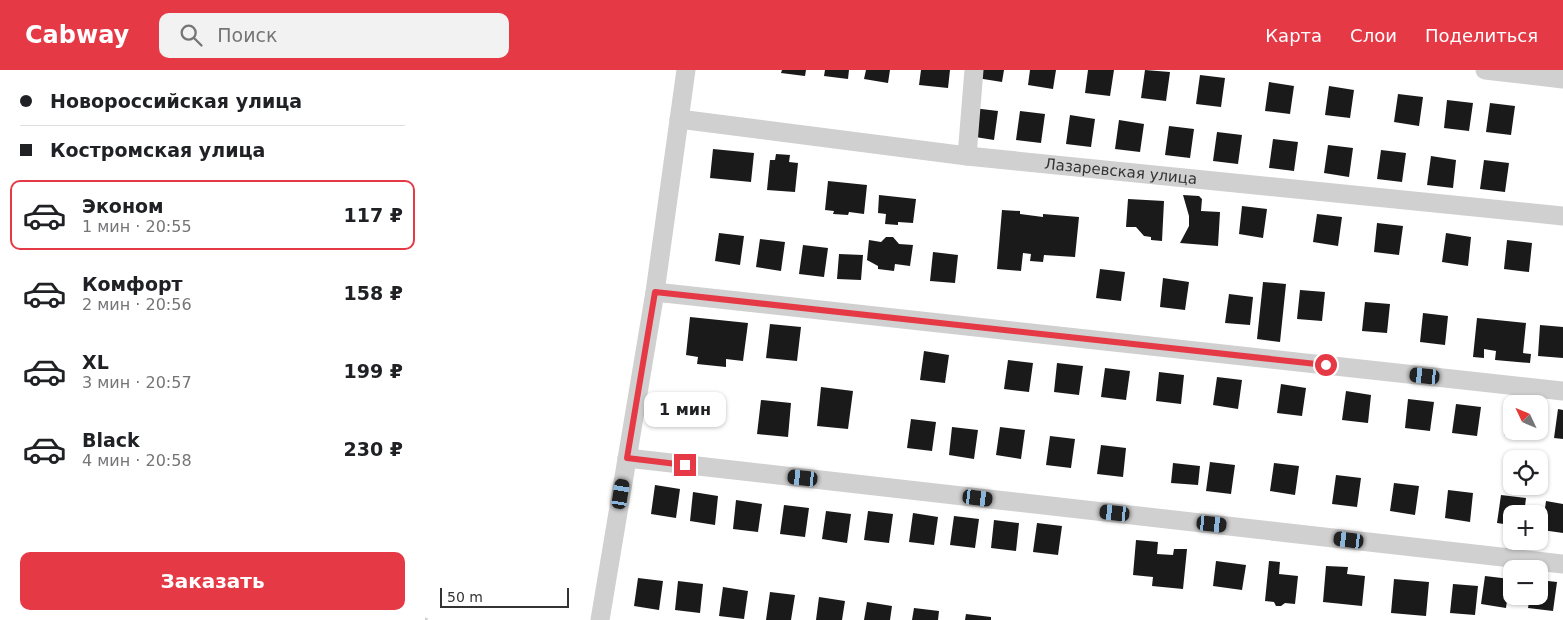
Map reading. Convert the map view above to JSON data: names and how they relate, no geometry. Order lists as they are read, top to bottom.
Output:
{
  "streets": {
    "street": ["Лазаревская улица"]
  },
  "scale_bar": "50 m",
  "north": "top left",
  "page": {
    "header": "Cabway",
    "search": "Поиск",
    "nav": ["Карта", "Слои", "Поделиться"],
    "banner": ["Новороссийская улица", "Костромская улица"],
    "list": [
      {
        "name": "Эконом",
        "note": "1 мин · 20:55",
        "value": "117 ₽"
      },
      {
        "name": "Комфорт",
        "note": "2 мин · 20:56",
        "value": "158 ₽"
      },
      {
        "name": "XL",
        "note": "3 мин · 20:57",
        "value": "199 ₽"
      },
      {
        "name": "Black",
        "note": "4 мин · 20:58",
        "value": "230 ₽"
      }
    ],
    "bubble": "1 мин",
    "map_buttons": ["+", "−"],
    "buttons": "Заказать",
    "scale": "50 m"
  }
}
